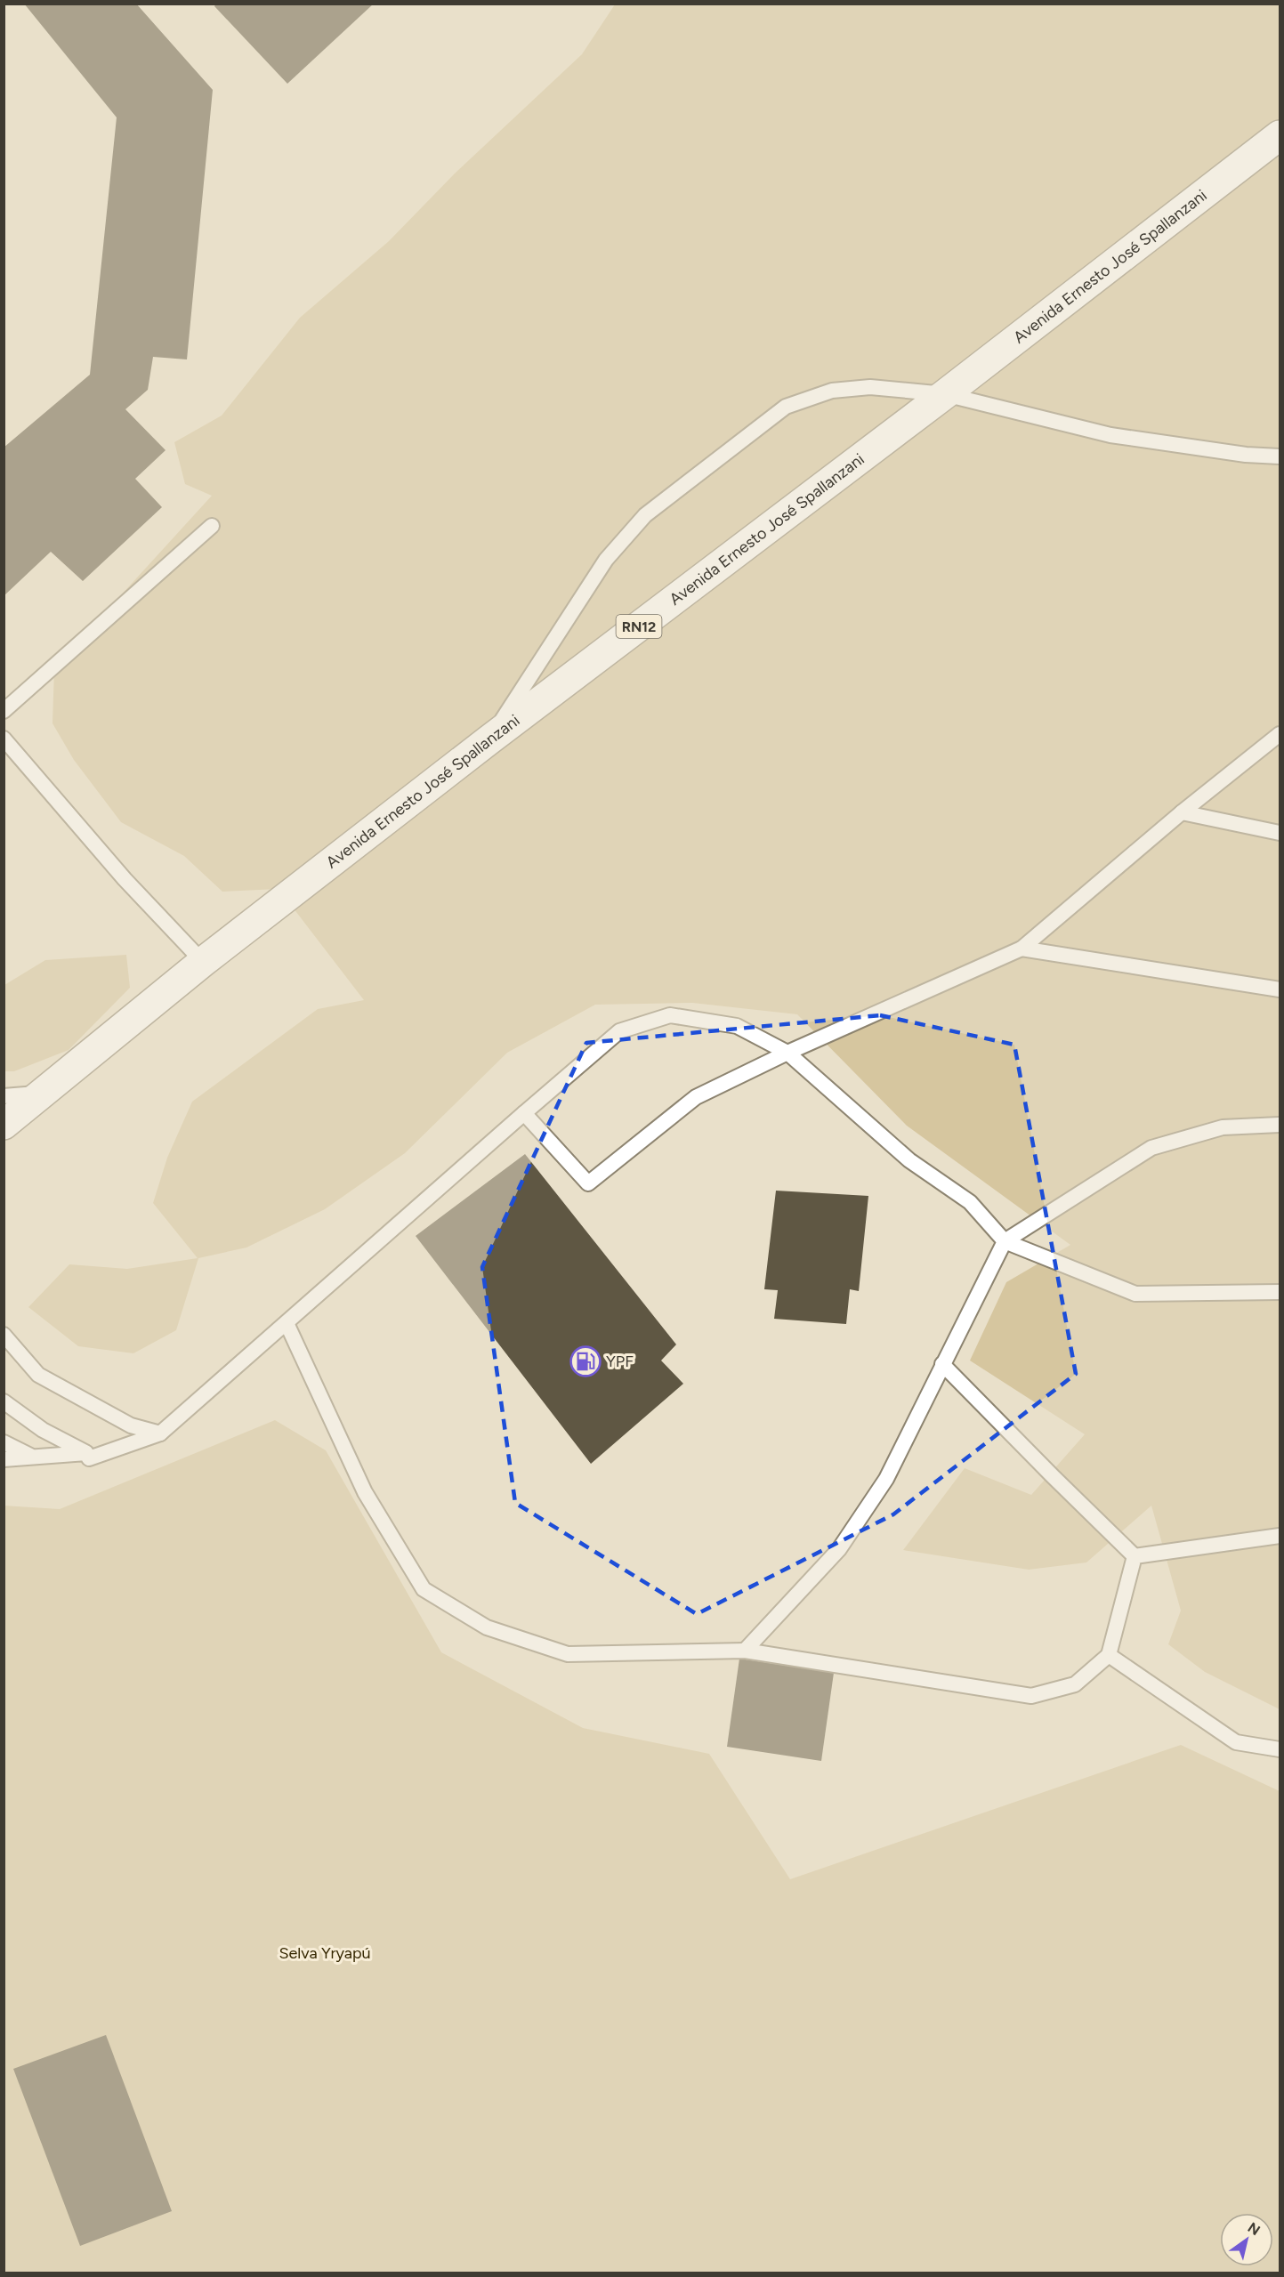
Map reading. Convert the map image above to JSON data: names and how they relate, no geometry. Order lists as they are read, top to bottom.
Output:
{
  "streets": {
    "highway": ["Avenida Ernesto José Spallanzani", "RN12"]
  },
  "parks": ["Selva Yryapú"],
  "places": {
    "fuel station": ["YPF"]
  },
  "north": "top right"
}
